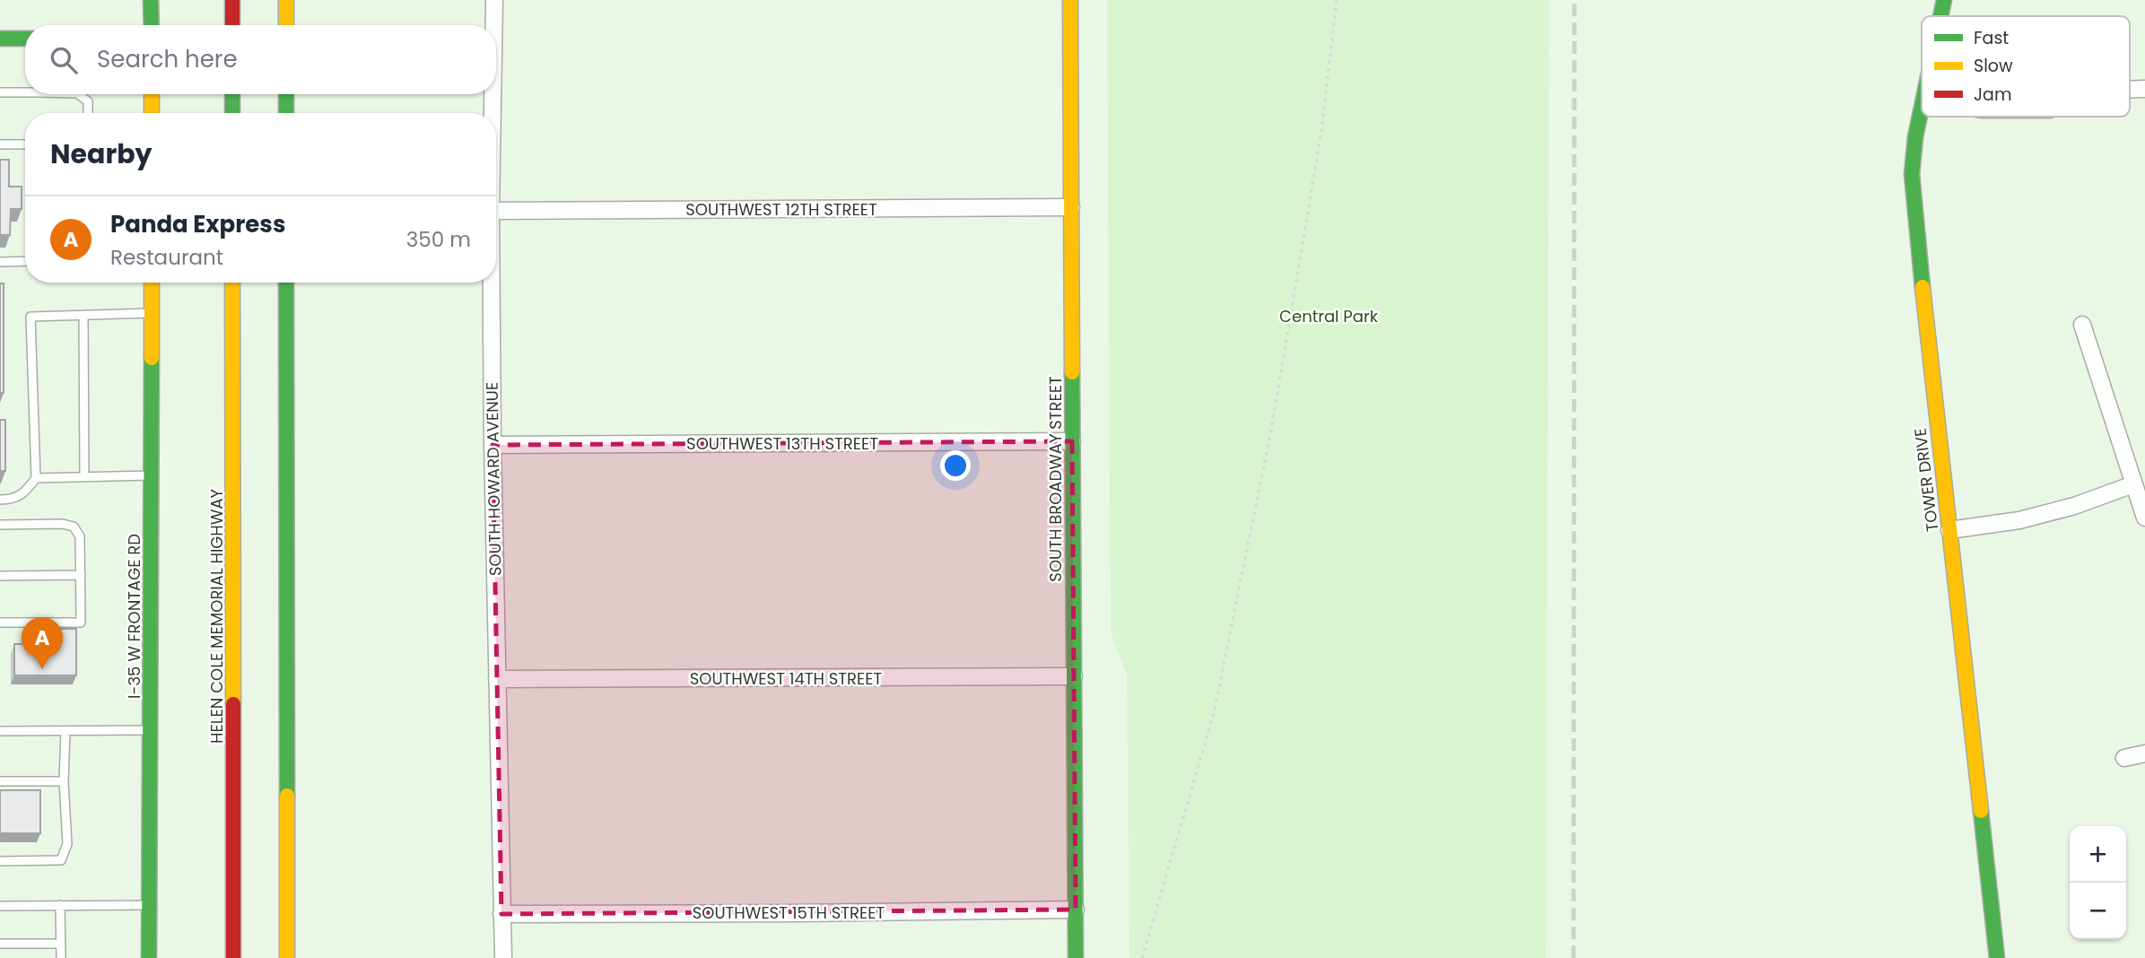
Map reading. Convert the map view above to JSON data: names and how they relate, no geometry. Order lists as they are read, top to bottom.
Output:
{
  "streets": {
    "main road": [
      "SOUTH BROADWAY STREET",
      "TOWER DRIVE",
      "I-35 W FRONTAGE RD",
      "HELEN COLE MEMORIAL HIGHWAY"
    ],
    "street": [
      "SOUTHWEST 12TH STREET",
      "SOUTHWEST 13TH STREET",
      "SOUTH HOWARD AVENUE",
      "SOUTHWEST 14TH STREET",
      "SOUTHWEST 15TH STREET"
    ]
  },
  "crossings": [
    ["SOUTHWEST 12TH STREET", "SOUTH BROADWAY STREET"],
    ["SOUTHWEST 13TH STREET", "SOUTH HOWARD AVENUE"],
    ["SOUTHWEST 13TH STREET", "SOUTH BROADWAY STREET"],
    ["SOUTH HOWARD AVENUE", "SOUTHWEST 14TH STREET"],
    ["SOUTH HOWARD AVENUE", "SOUTHWEST 15TH STREET"],
    ["SOUTH BROADWAY STREET", "SOUTHWEST 14TH STREET"],
    ["SOUTH BROADWAY STREET", "SOUTHWEST 15TH STREET"]
  ],
  "parks": ["Central Park"],
  "legend": ["Fast", "Slow", "Jam"],
  "page": {
    "search": "Search here",
    "heading": "Nearby",
    "list": [
      {
        "mark": "A",
        "name": "Panda Express",
        "note": "Restaurant",
        "value": "350 m"
      }
    ],
    "pins": "A",
    "map_buttons": ["+", "−"]
  }
}
